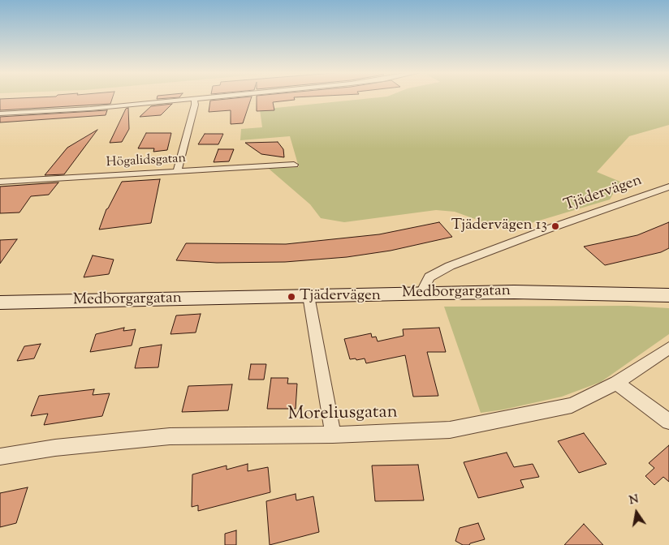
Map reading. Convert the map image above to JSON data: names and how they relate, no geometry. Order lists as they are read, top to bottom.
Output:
{
  "streets": {
    "street": [
      "Högalidsgatan",
      "Tjädervägen",
      "Medborgargatan",
      "Moreliusgatan"
    ]
  },
  "crossings": [
    ["Tjädervägen", "Medborgargatan"]
  ],
  "places": ["Tjädervägen 13", "Tjädervägen"],
  "north": "top"
}
